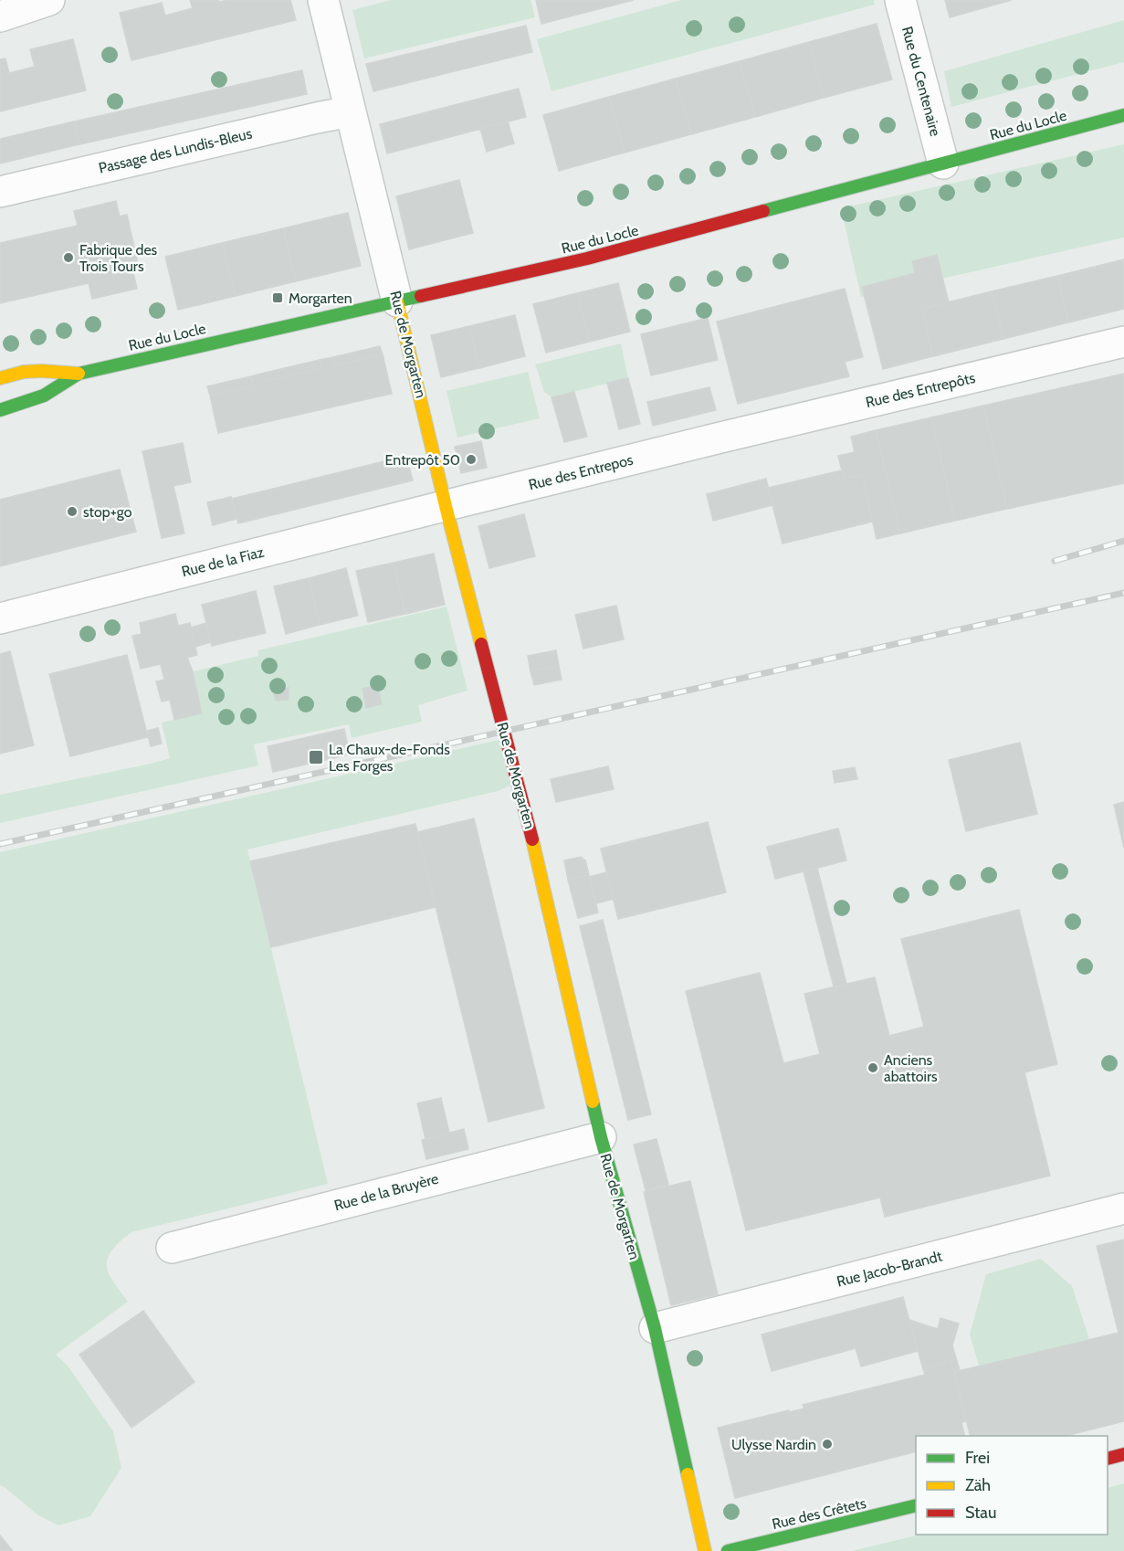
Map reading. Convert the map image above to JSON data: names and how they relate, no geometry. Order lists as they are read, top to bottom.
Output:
{
  "streets": {
    "main road": ["Rue du Locle", "Rue de Morgarten", "Rue des Crêtets"],
    "street": [
      "Rue du Centenaire",
      "Passage des Lundis-Bleus",
      "Rue des Entrepôts",
      "Rue des Entrepos",
      "Rue de la Fiaz",
      "Rue de la Bruyère",
      "Rue Jacob-Brandt"
    ]
  },
  "crossings": [
    ["Rue du Centenaire", "Rue du Locle"],
    ["Rue du Locle", "Rue de Morgarten"],
    ["Passage des Lundis-Bleus", "Rue de Morgarten"],
    ["Rue de Morgarten", "Rue des Entrepos"],
    ["Rue de Morgarten", "Rue de la Fiaz"],
    ["Rue de Morgarten", "Rue de la Bruyère"],
    ["Rue de Morgarten", "Rue Jacob-Brandt"],
    ["Rue des Entrepôts", "Rue des Entrepos"],
    ["Rue des Entrepos", "Rue de la Fiaz"]
  ],
  "places": {
    "other": [
      "Fabrique des Trois Tours",
      "Entrepôt 50",
      "stop+go",
      "Anciens abattoirs",
      "Ulysse Nardin"
    ],
    "transit": ["Morgarten", "La Chaux-de-Fonds Les Forges"]
  },
  "legend": ["Frei", "Zäh", "Stau"]
}
